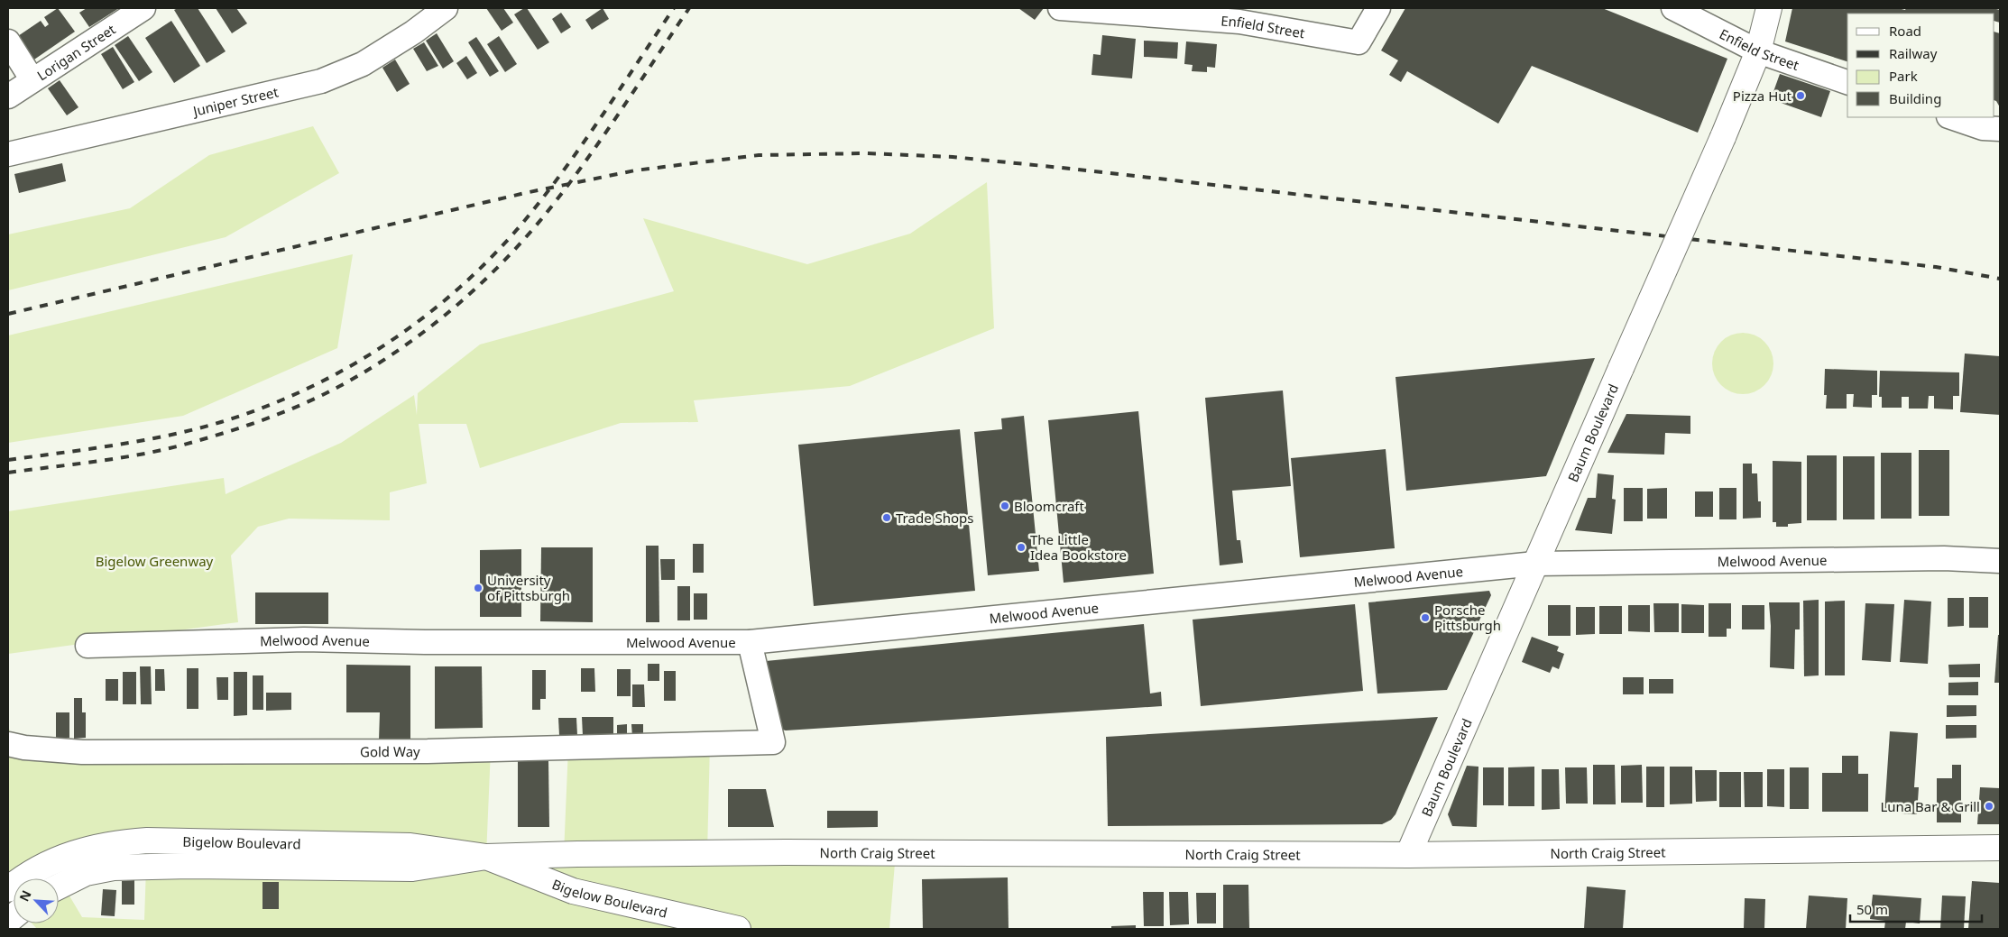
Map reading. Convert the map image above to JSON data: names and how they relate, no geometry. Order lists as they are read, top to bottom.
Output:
{
  "streets": {
    "main road": ["Baum Boulevard", "Bigelow Boulevard", "North Craig Street"],
    "street": [
      "Enfield Street",
      "Lorigan Street",
      "Juniper Street",
      "Melwood Avenue",
      "Gold Way"
    ]
  },
  "crossings": [
    ["Enfield Street", "Baum Boulevard"],
    ["Baum Boulevard", "Melwood Avenue"],
    ["Baum Boulevard", "North Craig Street"],
    ["Melwood Avenue", "Gold Way"],
    ["Bigelow Boulevard", "North Craig Street"]
  ],
  "parks": ["Bigelow Greenway"],
  "places": [
    "Pizza Hut",
    "Bloomcraft",
    "Trade Shops",
    "The Little Idea Bookstore",
    "University of Pittsburgh",
    "Porsche Pittsburgh",
    "Luna Bar & Grill"
  ],
  "legend": [
    "Road",
    "Railway",
    "Park",
    "Building"
  ],
  "scale_bar": "50 m",
  "north": "top left"
}
